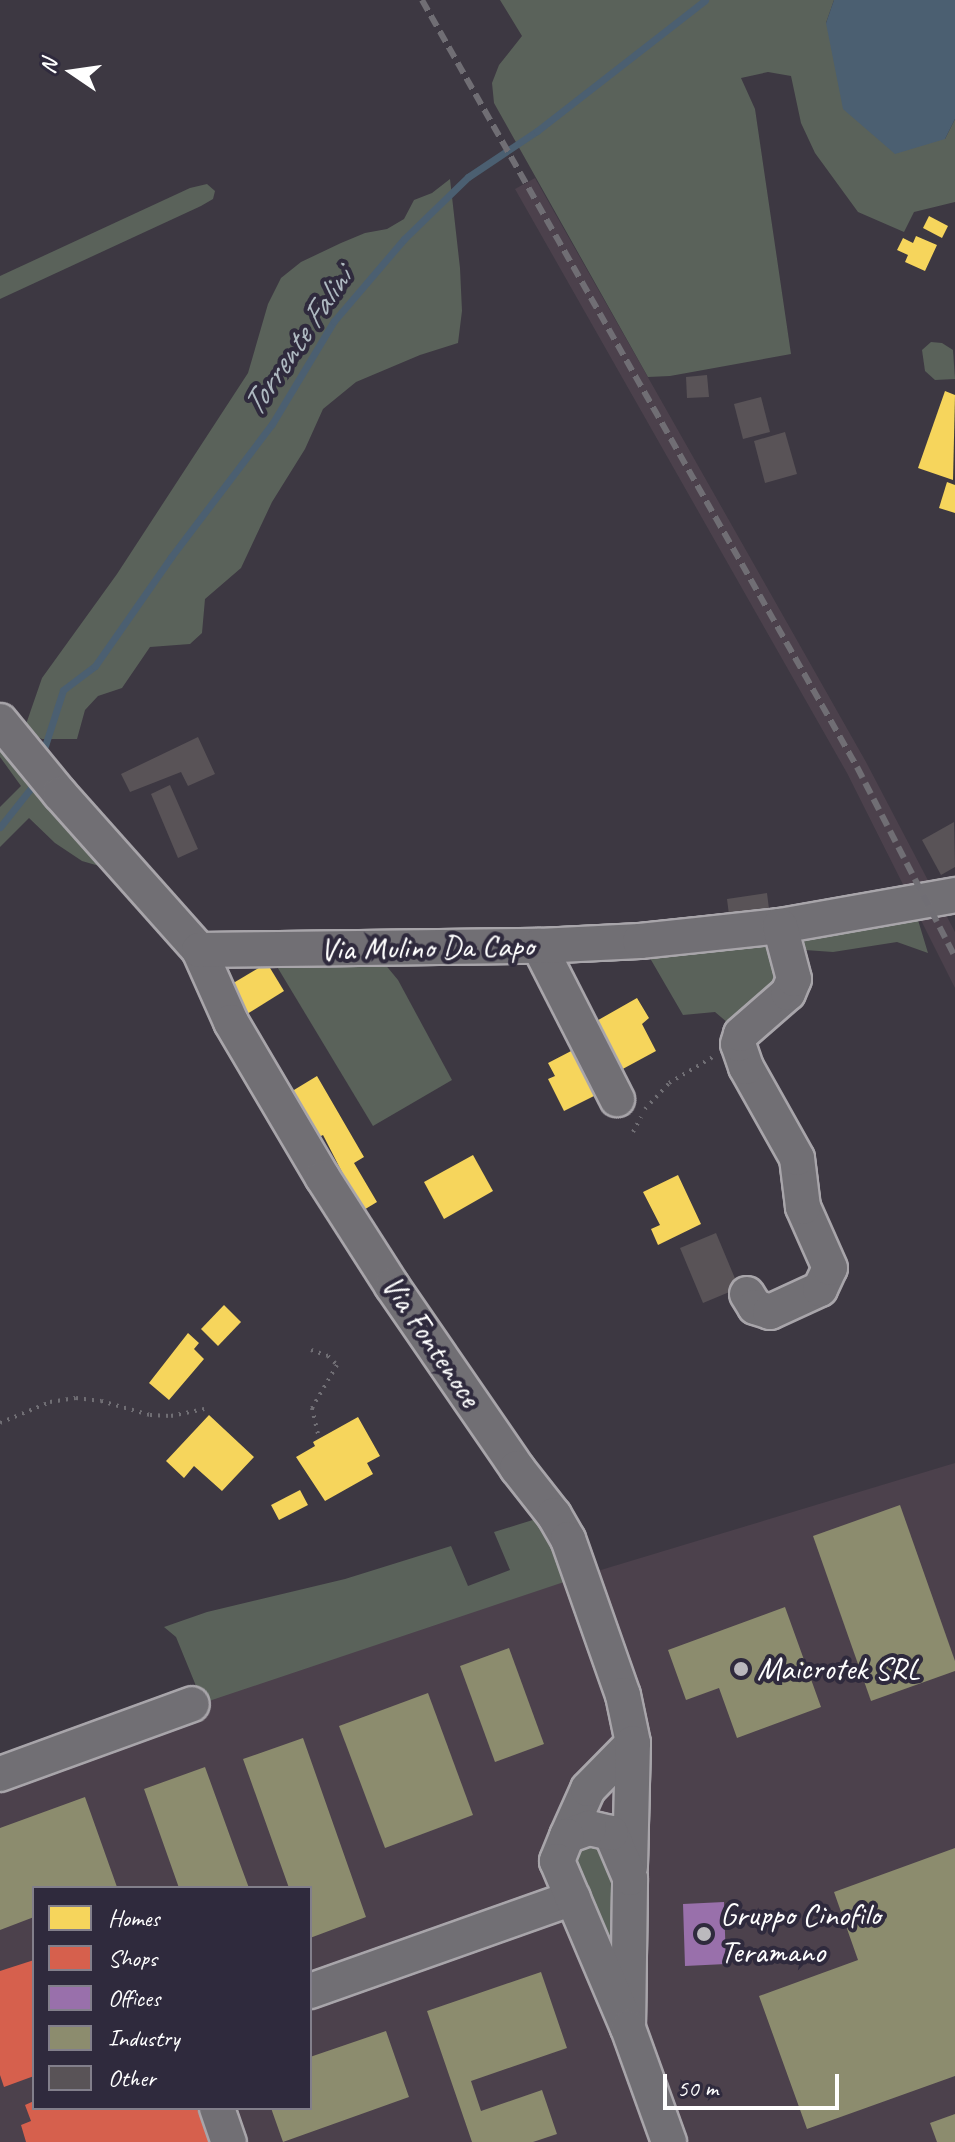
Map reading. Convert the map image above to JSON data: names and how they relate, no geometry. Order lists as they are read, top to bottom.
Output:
{
  "streets": {
    "street": ["Via Mulino Da Capo", "Via Fontenoce"]
  },
  "crossings": [
    ["Via Mulino Da Capo", "Via Fontenoce"]
  ],
  "water": ["Torrente Falini"],
  "places": ["Maicrotek SRL", "Gruppo Cinofilo Teramano"],
  "legend": [
    "Homes",
    "Shops",
    "Offices",
    "Industry",
    "Other"
  ],
  "scale_bar": "50 m",
  "north": "left"
}
